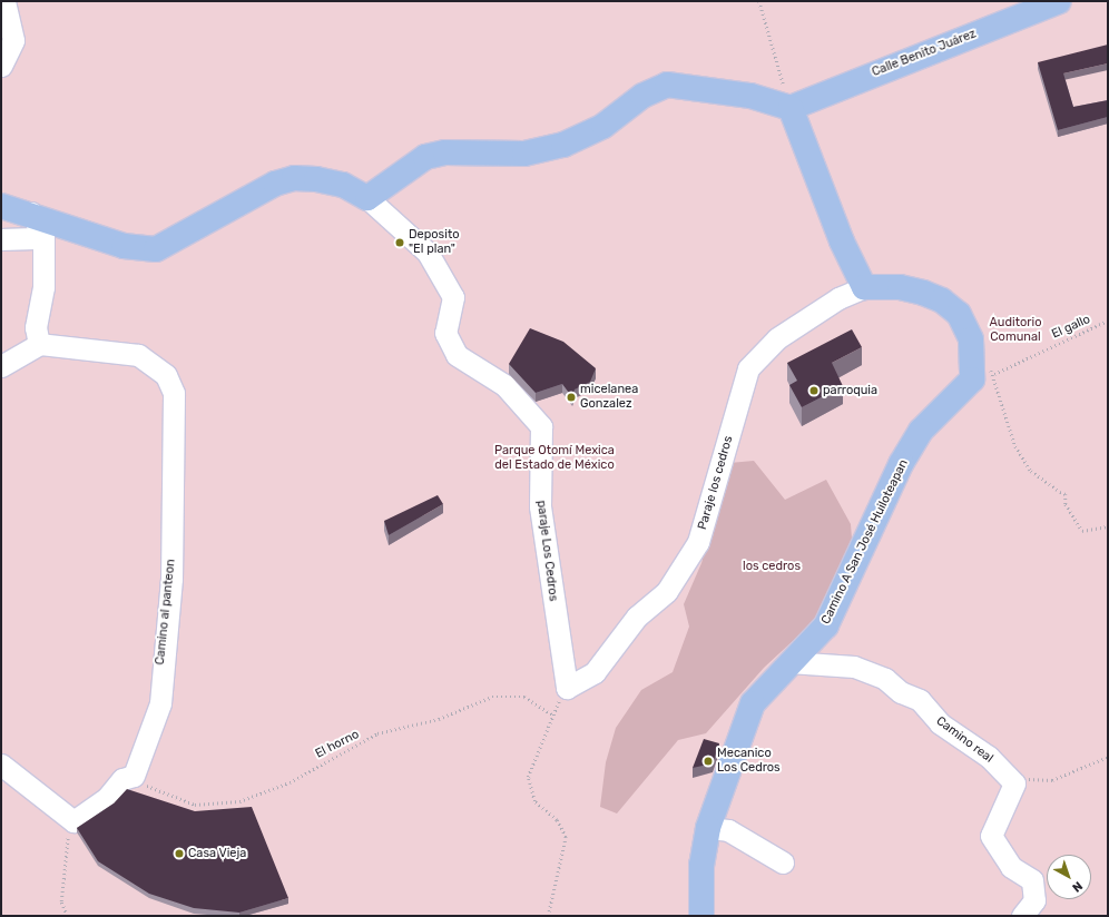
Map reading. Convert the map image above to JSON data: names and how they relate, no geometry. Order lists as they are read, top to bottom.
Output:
{
  "streets": {
    "main road": ["Calle Benito Juárez", "Camino A San José Huiloteapan"],
    "street": [
      "Paraje los cedros",
      "paraje Los Cedros",
      "Camino al panteon",
      "Camino real"
    ],
    "path": ["El gallo", "El horno"]
  },
  "crossings": [
    ["Paraje los cedros", "Camino A San José Huiloteapan"],
    ["Paraje los cedros", "paraje Los Cedros"],
    ["Camino A San José Huiloteapan", "Camino real"],
    ["Camino al panteon", "El horno"]
  ],
  "parks": ["Auditorio Comunal", "Parque Otomí Mexica del Estado de México", "los cedros"],
  "places": [
    "Deposito \"El plan\"",
    "parroquia",
    "micelanea Gonzalez",
    "Mecanico Los Cedros",
    "Casa Vieja"
  ],
  "north": "bottom right"
}
